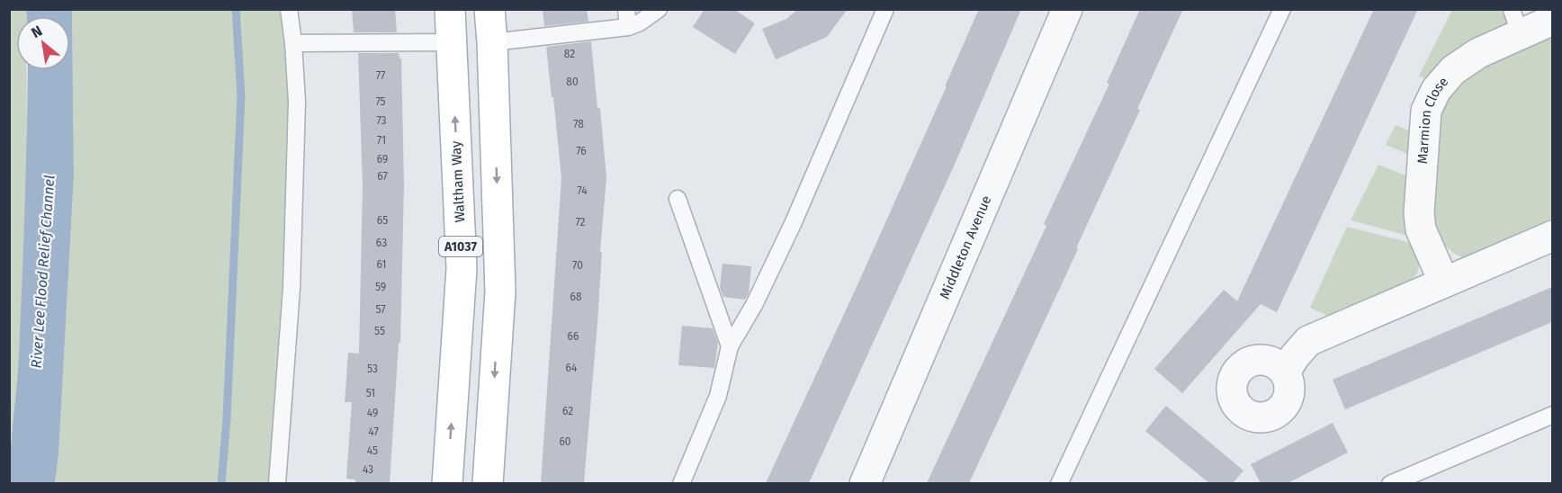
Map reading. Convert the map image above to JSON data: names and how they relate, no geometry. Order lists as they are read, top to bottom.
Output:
{
  "streets": {
    "main road": ["Waltham Way", "A1037"],
    "street": ["Marmion Close", "Middleton Avenue"]
  },
  "water": ["River Lee Flood Relief Channel"],
  "house_numbers": [
    "82",
    "77",
    "80",
    "75",
    "73",
    "78",
    "71",
    "76",
    "69",
    "67",
    "74",
    "65",
    "72",
    "63",
    "61",
    "70",
    "59",
    "68",
    "57",
    "55",
    "66",
    "64",
    "53",
    "51",
    "62",
    "49",
    "47",
    "60",
    "45",
    "43"
  ],
  "north": "top left"
}
